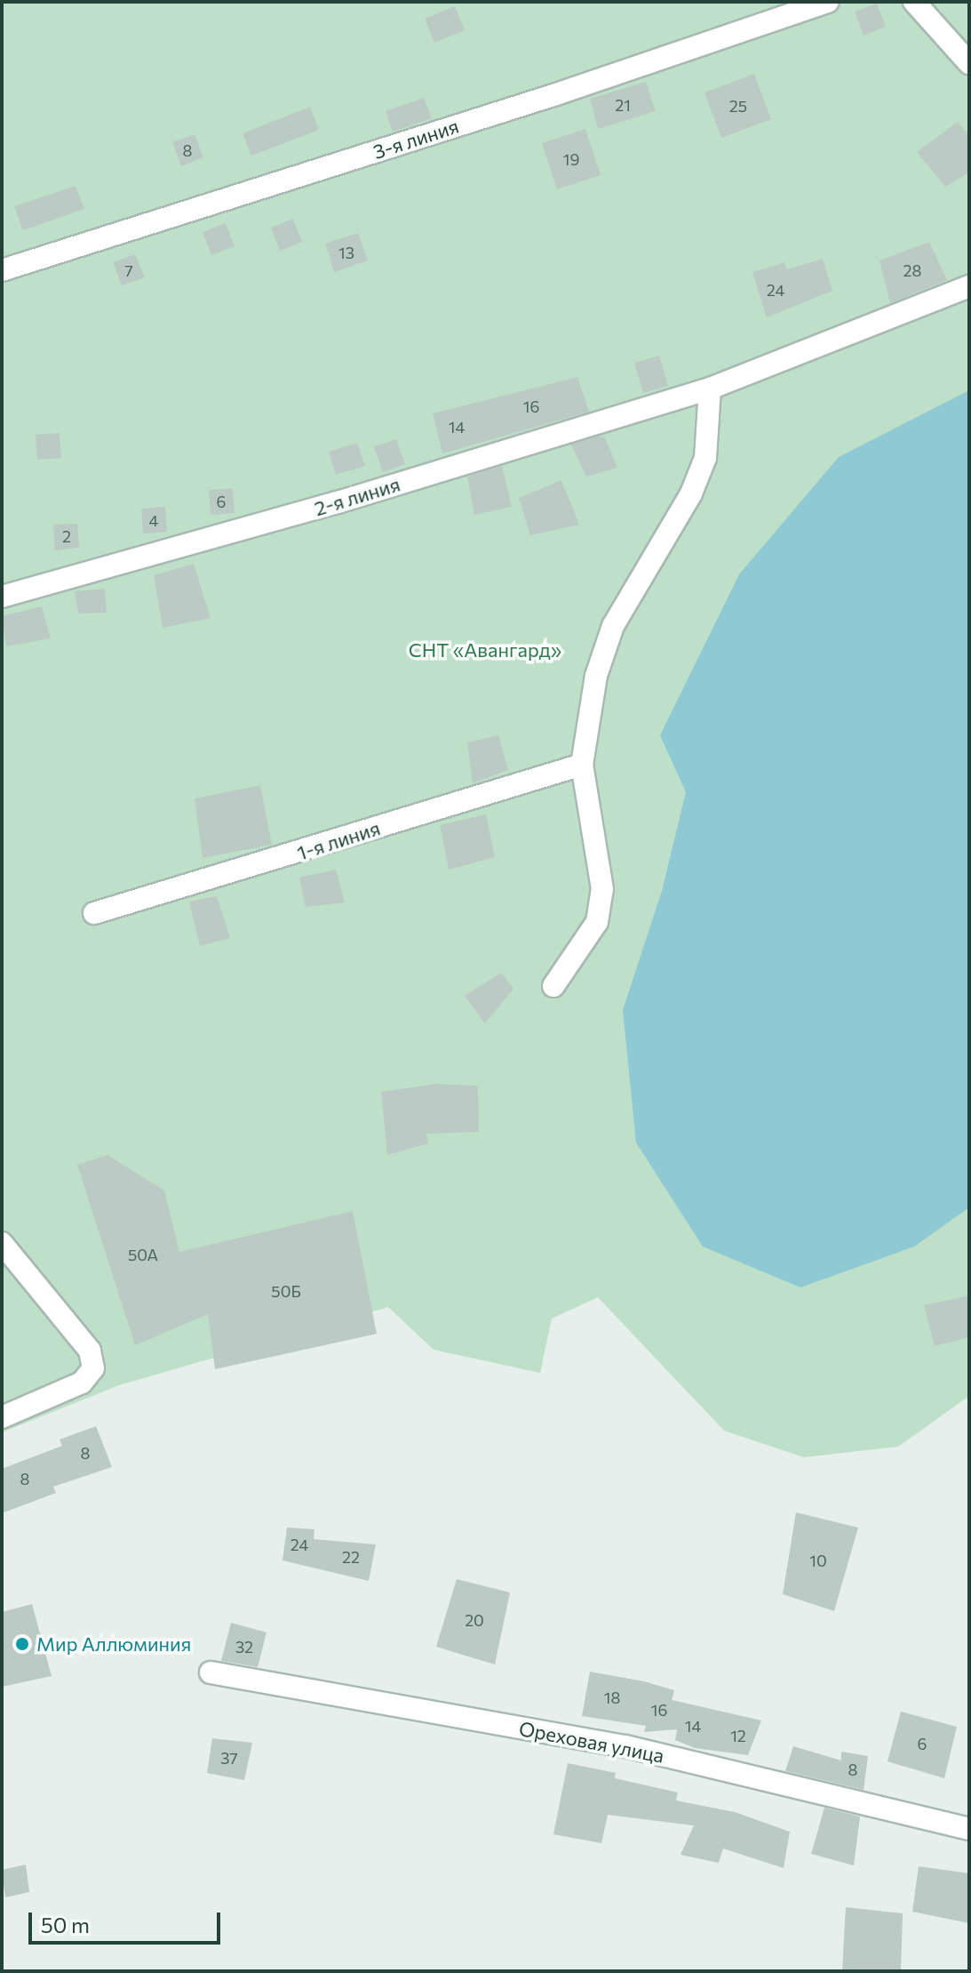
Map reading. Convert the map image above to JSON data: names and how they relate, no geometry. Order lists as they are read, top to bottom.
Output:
{
  "streets": {
    "street": [
      "3-я линия",
      "2-я линия",
      "1-я линия",
      "Ореховая улица"
    ]
  },
  "parks": ["СНТ «Авангард»"],
  "places": ["Мир Аллюминия"],
  "house_numbers": [
    "21",
    "25",
    "8",
    "19",
    "13",
    "7",
    "28",
    "24",
    "16",
    "14",
    "6",
    "4",
    "2",
    "50А",
    "50Б",
    "8",
    "8",
    "24",
    "22",
    "10",
    "20",
    "32",
    "18",
    "16",
    "14",
    "12",
    "6",
    "37",
    "8"
  ],
  "scale_bar": "50 m"
}
